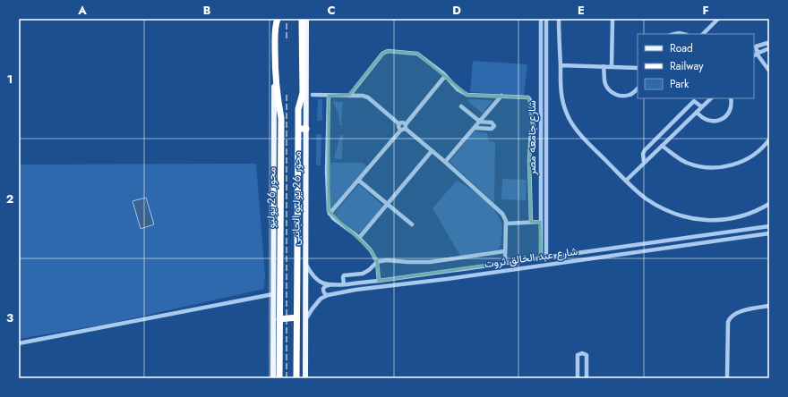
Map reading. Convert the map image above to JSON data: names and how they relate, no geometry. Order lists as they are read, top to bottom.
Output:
{
  "streets": {
    "highway": ["محور 26 يوليو"],
    "main road": ["محور 26 يوليو الجانبى"],
    "street": ["شارع جامعه مصر", "شارع عبد الخالق ثروت"]
  },
  "crossings": [
    ["شارع جامعه مصر", "شارع عبد الخالق ثروت"],
    ["محور 26 يوليو", "محور 26 يوليو الجانبى"],
    ["محور 26 يوليو الجانبى", "شارع عبد الخالق ثروت"]
  ],
  "legend": ["Road", "Railway", "Park"],
  "grid": {
    "columns": [
      "A",
      "B",
      "C",
      "D",
      "E",
      "F"
    ],
    "rows": ["1", "2", "3"]
  }
}
